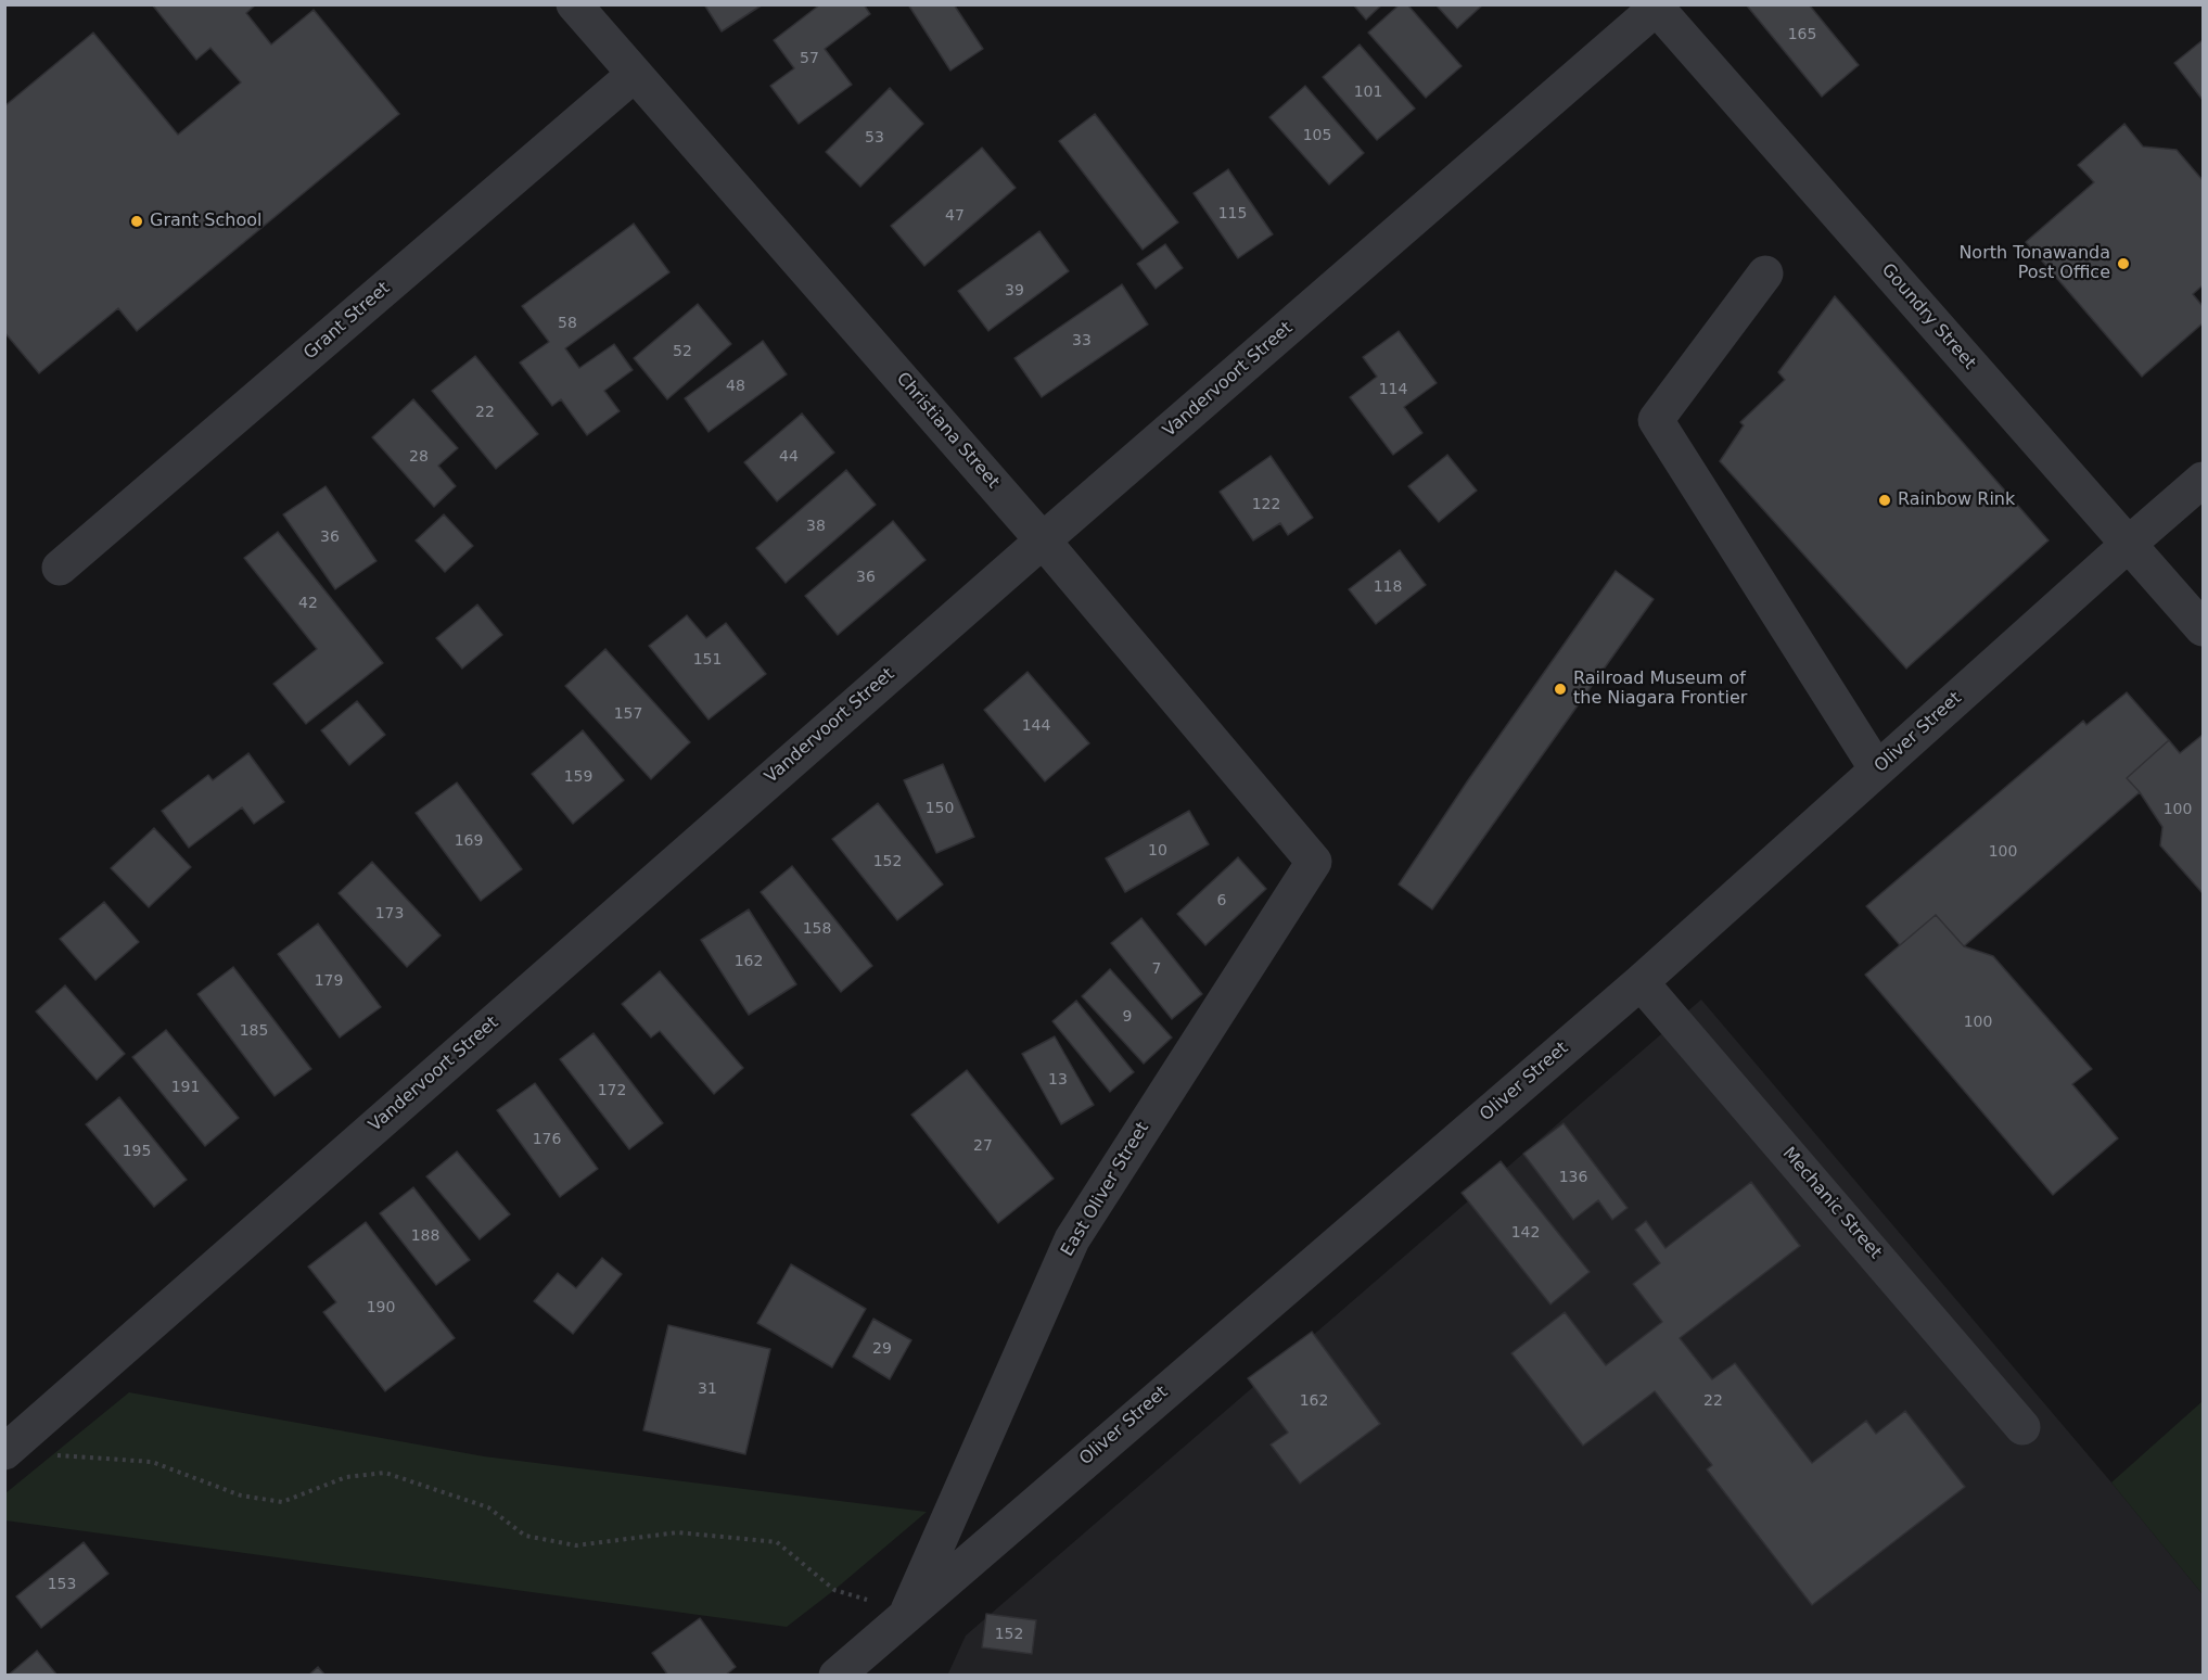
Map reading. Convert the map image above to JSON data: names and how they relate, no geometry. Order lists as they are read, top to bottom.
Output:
{
  "streets": {
    "street": [
      "Goundry Street",
      "Grant Street",
      "Vandervoort Street",
      "Christiana Street",
      "Oliver Street",
      "East Oliver Street",
      "Mechanic Street"
    ]
  },
  "crossings": [
    ["Goundry Street", "Vandervoort Street"],
    ["Goundry Street", "Oliver Street"],
    ["Grant Street", "Christiana Street"],
    ["Vandervoort Street", "Christiana Street"],
    ["Christiana Street", "East Oliver Street"],
    ["Oliver Street", "East Oliver Street"],
    ["Oliver Street", "Mechanic Street"]
  ],
  "places": [
    "Grant School",
    "North Tonawanda Post Office",
    "Rainbow Rink",
    "Railroad Museum of the Niagara Frontier"
  ],
  "house_numbers": [
    "165",
    "57",
    "101",
    "105",
    "53",
    "115",
    "47",
    "39",
    "58",
    "33",
    "52",
    "48",
    "114",
    "22",
    "28",
    "44",
    "122",
    "38",
    "36",
    "36",
    "118",
    "42",
    "151",
    "157",
    "144",
    "159",
    "150",
    "100",
    "169",
    "10",
    "100",
    "152",
    "6",
    "173",
    "158",
    "162",
    "7",
    "179",
    "9",
    "100",
    "185",
    "13",
    "191",
    "172",
    "176",
    "27",
    "195",
    "136",
    "142",
    "188",
    "190",
    "29",
    "31",
    "162",
    "22",
    "153",
    "152"
  ]
}
